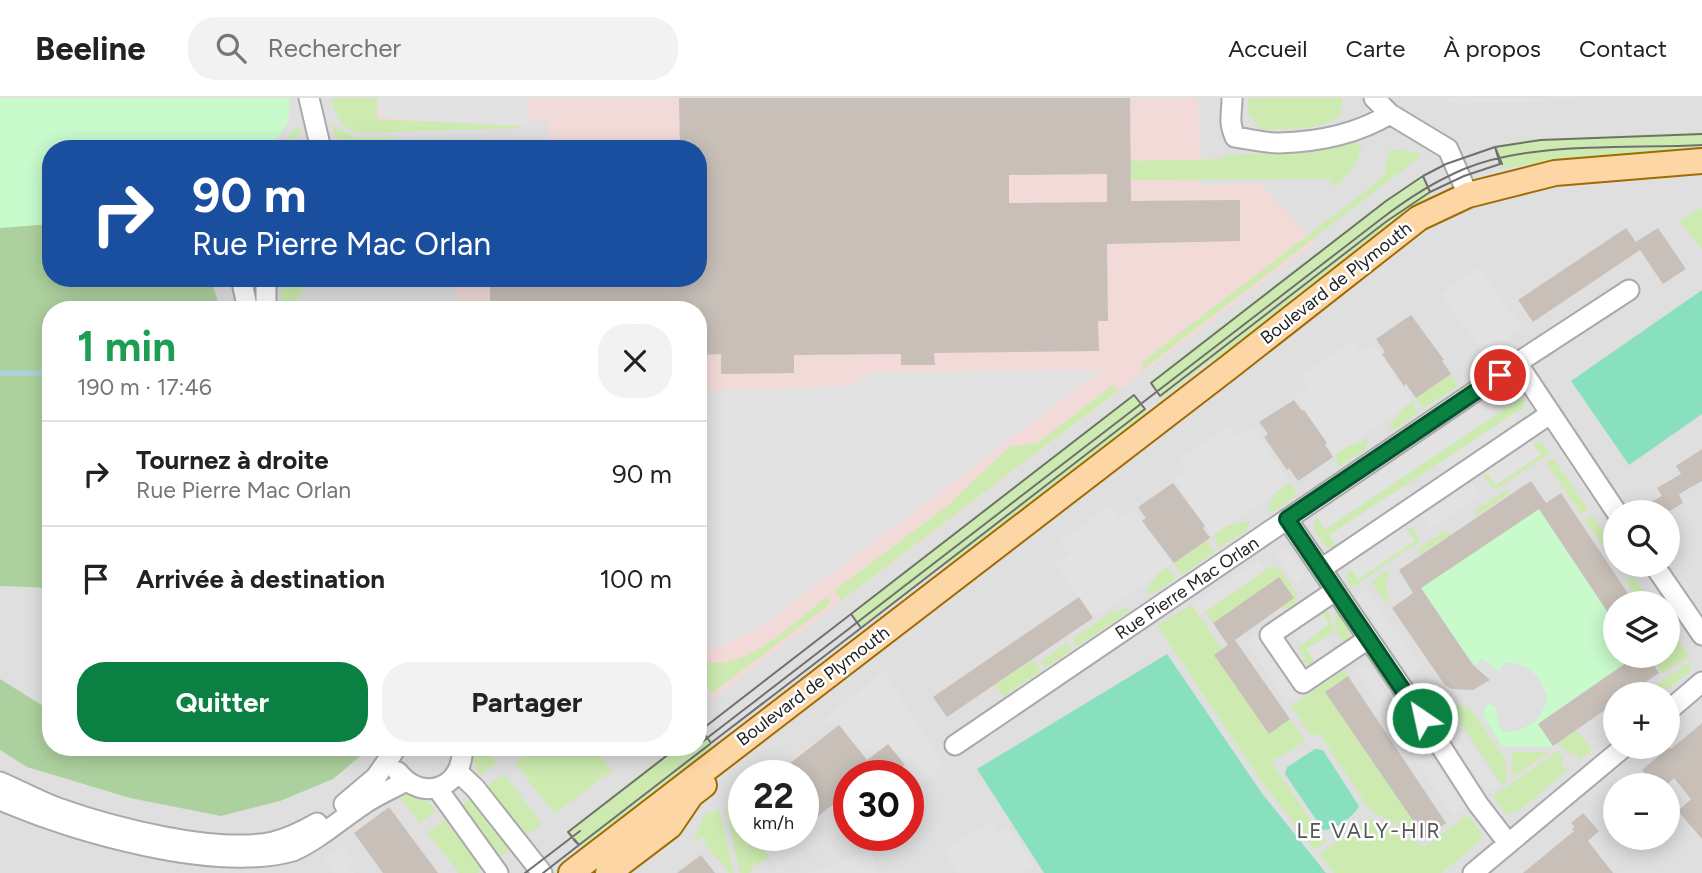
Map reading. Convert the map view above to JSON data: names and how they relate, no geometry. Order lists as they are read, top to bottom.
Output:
{
  "streets": {
    "main road": ["Boulevard de Plymouth"],
    "street": ["Rue Pierre Mac Orlan"]
  },
  "districts": ["LE VALY-HIR"],
  "page": {
    "header": "Beeline",
    "search": "Rechercher",
    "nav": [
      "Accueil",
      "Carte",
      "À propos",
      "Contact"
    ],
    "turn": ["90 m", "Rue Pierre Mac Orlan"],
    "heading": ["1 min", "190 m · 17:46"],
    "list": [
      {
        "name": "Tournez à droite",
        "note": "Rue Pierre Mac Orlan",
        "value": "90 m"
      },
      {
        "name": "Arrivée à destination",
        "value": "100 m"
      }
    ],
    "map_buttons": ["+", "−"],
    "buttons": ["Quitter", "Partager"],
    "speed": "22 km/h",
    "limit": "30"
  }
}
